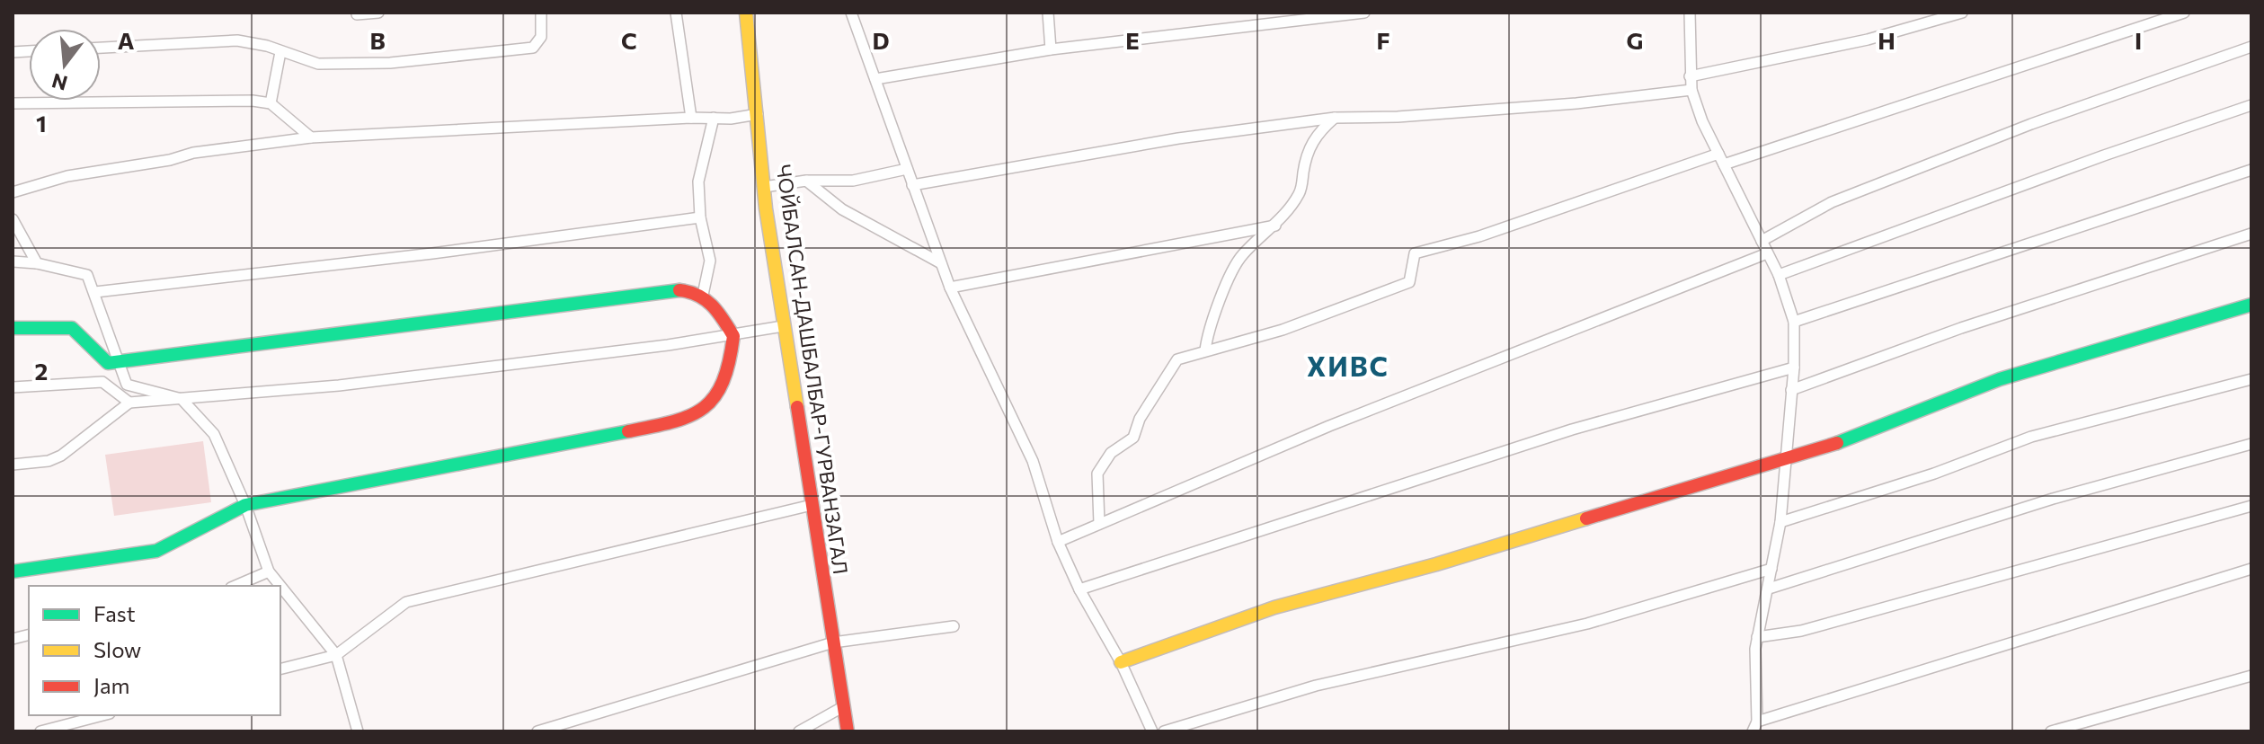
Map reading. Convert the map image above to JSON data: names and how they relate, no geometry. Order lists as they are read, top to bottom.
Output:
{
  "streets": {
    "street": ["ЧОЙБАЛСАН-ДАШБАЛБАР-ГУРВАНЗАГАЛ"]
  },
  "districts": ["ХИВС"],
  "legend": ["Fast", "Slow", "Jam"],
  "north": "bottom",
  "grid": {
    "columns": [
      "A",
      "B",
      "C",
      "D",
      "E",
      "F",
      "G",
      "H",
      "I"
    ],
    "rows": ["1", "2"]
  }
}
